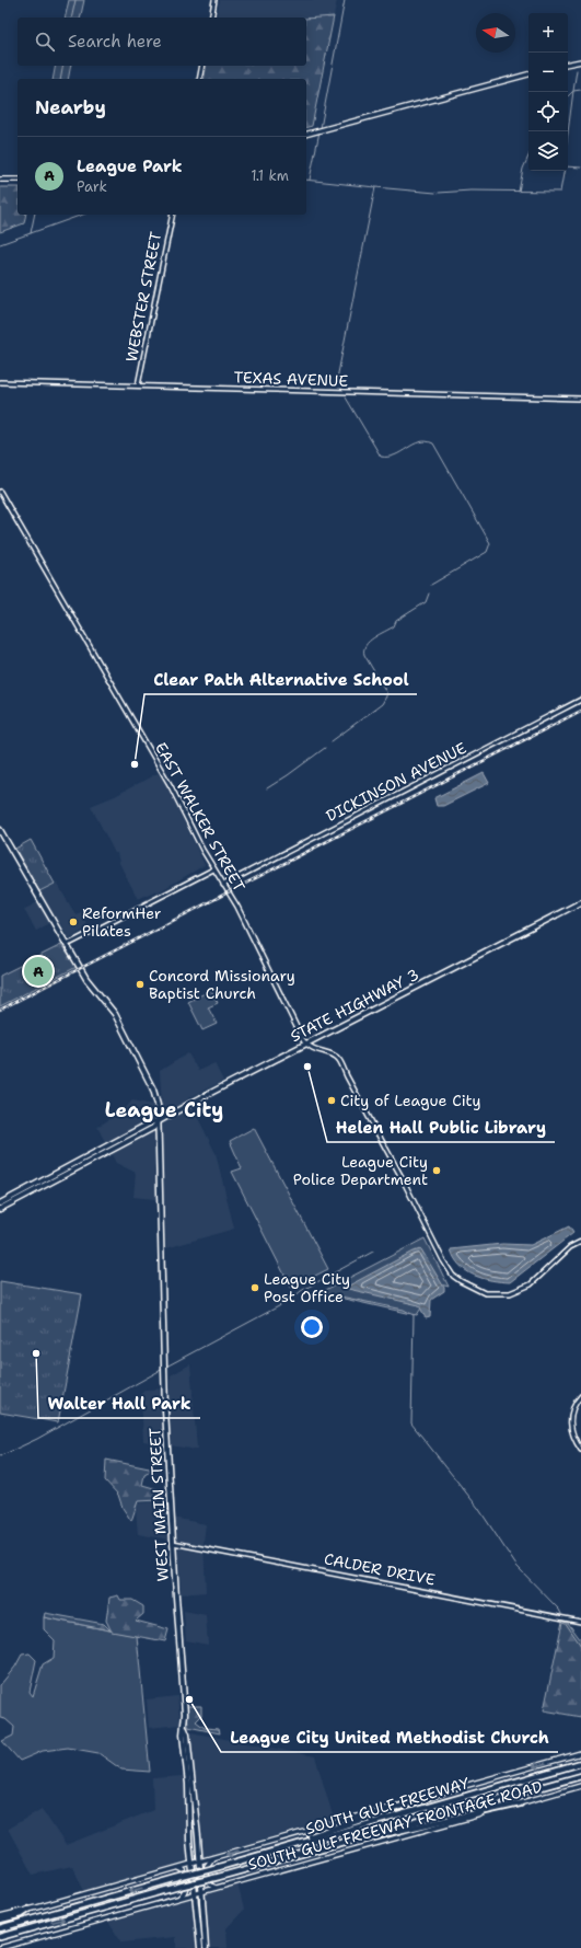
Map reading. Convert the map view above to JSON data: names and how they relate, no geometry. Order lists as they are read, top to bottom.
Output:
{
  "streets": {
    "highway": ["SOUTH GULF FREEWAY"],
    "main road": ["STATE HIGHWAY 3", "WEST MAIN STREET", "SOUTH GULF FREEWAY FRONTAGE ROAD"],
    "street": [
      "WEBSTER STREET",
      "TEXAS AVENUE",
      "DICKINSON AVENUE",
      "EAST WALKER STREET",
      "CALDER DRIVE"
    ]
  },
  "crossings": [
    ["WEBSTER STREET", "TEXAS AVENUE"],
    ["DICKINSON AVENUE", "EAST WALKER STREET"],
    ["EAST WALKER STREET", "STATE HIGHWAY 3"],
    ["STATE HIGHWAY 3", "WEST MAIN STREET"],
    ["WEST MAIN STREET", "CALDER DRIVE"],
    ["WEST MAIN STREET", "SOUTH GULF FREEWAY FRONTAGE ROAD"]
  ],
  "districts": ["League City"],
  "places": [
    "Clear Path Alternative School",
    "ReformHer Pilates",
    "Concord Missionary Baptist Church",
    "Helen Hall Public Library",
    "City of League City",
    "League City Police Department",
    "League City Post Office",
    "Walter Hall Park",
    "League City United Methodist Church"
  ],
  "north": "left",
  "page": {
    "map_buttons": ["+", "−"],
    "search": "Search here",
    "heading": "Nearby",
    "list": [
      {
        "mark": "A",
        "name": "League Park",
        "note": "Park",
        "value": "1.1 km"
      }
    ],
    "pins": "A"
  }
}
